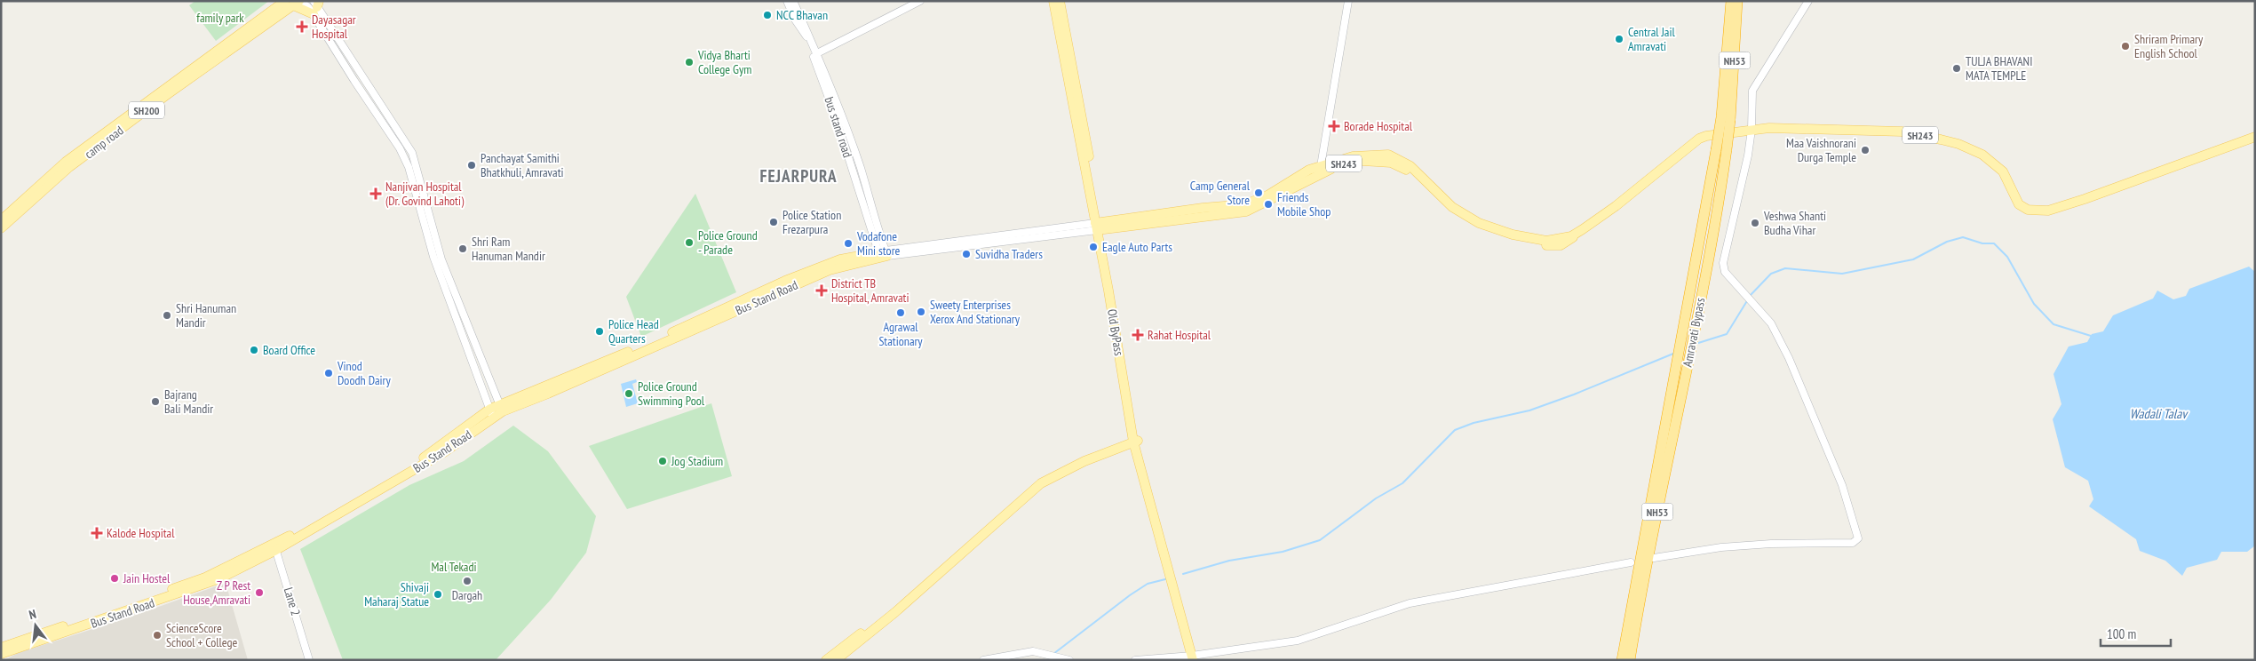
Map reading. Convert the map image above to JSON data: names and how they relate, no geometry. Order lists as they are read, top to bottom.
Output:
{
  "streets": {
    "highway": ["NH53", "Amravati Bypass"],
    "main road": [
      "SH200",
      "SH243",
      "camp road",
      "Bus Stand Road",
      "Old ByPass"
    ],
    "street": ["bus stand road", "Lane 2"]
  },
  "crossings": [
    ["bus stand road", "Bus Stand Road"],
    ["SH243", "Old ByPass"],
    ["Bus Stand Road", "Lane 2"]
  ],
  "districts": ["FEJARPURA"],
  "water": ["Wadali Talav"],
  "parks": ["family park", "Mal Tekadi"],
  "places": {
    "other": [
      "NCC Bhavan",
      "Central Jail Amravati",
      "Shriram Primary English School",
      "Vidya Bharti College Gym",
      "TULJA BHAVANI MATA TEMPLE",
      "Maa Vaishnorani Durga Temple",
      "Panchayat Samithi Bhatkhuli, Amravati",
      "Camp General Store",
      "Friends Mobile Shop",
      "Police Station Frezarpura",
      "Veshwa Shanti Budha Vihar",
      "Police Ground - Parade",
      "Vodafone Mini store",
      "Eagle Auto Parts",
      "Shri Ram Hanuman Mandir",
      "Suvidha Traders",
      "Sweety Enterprises Xerox And Stationary",
      "Agrawal Stationary",
      "Shri Hanuman Mandir",
      "Police Head Quarters",
      "Board Office",
      "Vinod Doodh Dairy",
      "Police Ground Swimming Pool",
      "Bajrang Bali Mandir",
      "Jog Stadium",
      "Jain Hostel",
      "Dargah",
      "Z P Rest House,Amravati",
      "Shivaji Maharaj Statue",
      "ScienceScore School + College"
    ],
    "health": [
      "Dayasagar Hospital",
      "Borade Hospital",
      "Nanjivan Hospital (Dr. Govind Lahoti)",
      "District TB Hospital, Amravati",
      "Rahat Hospital",
      "Kalode Hospital"
    ]
  },
  "scale_bar": "100 m",
  "north": "top"
}
